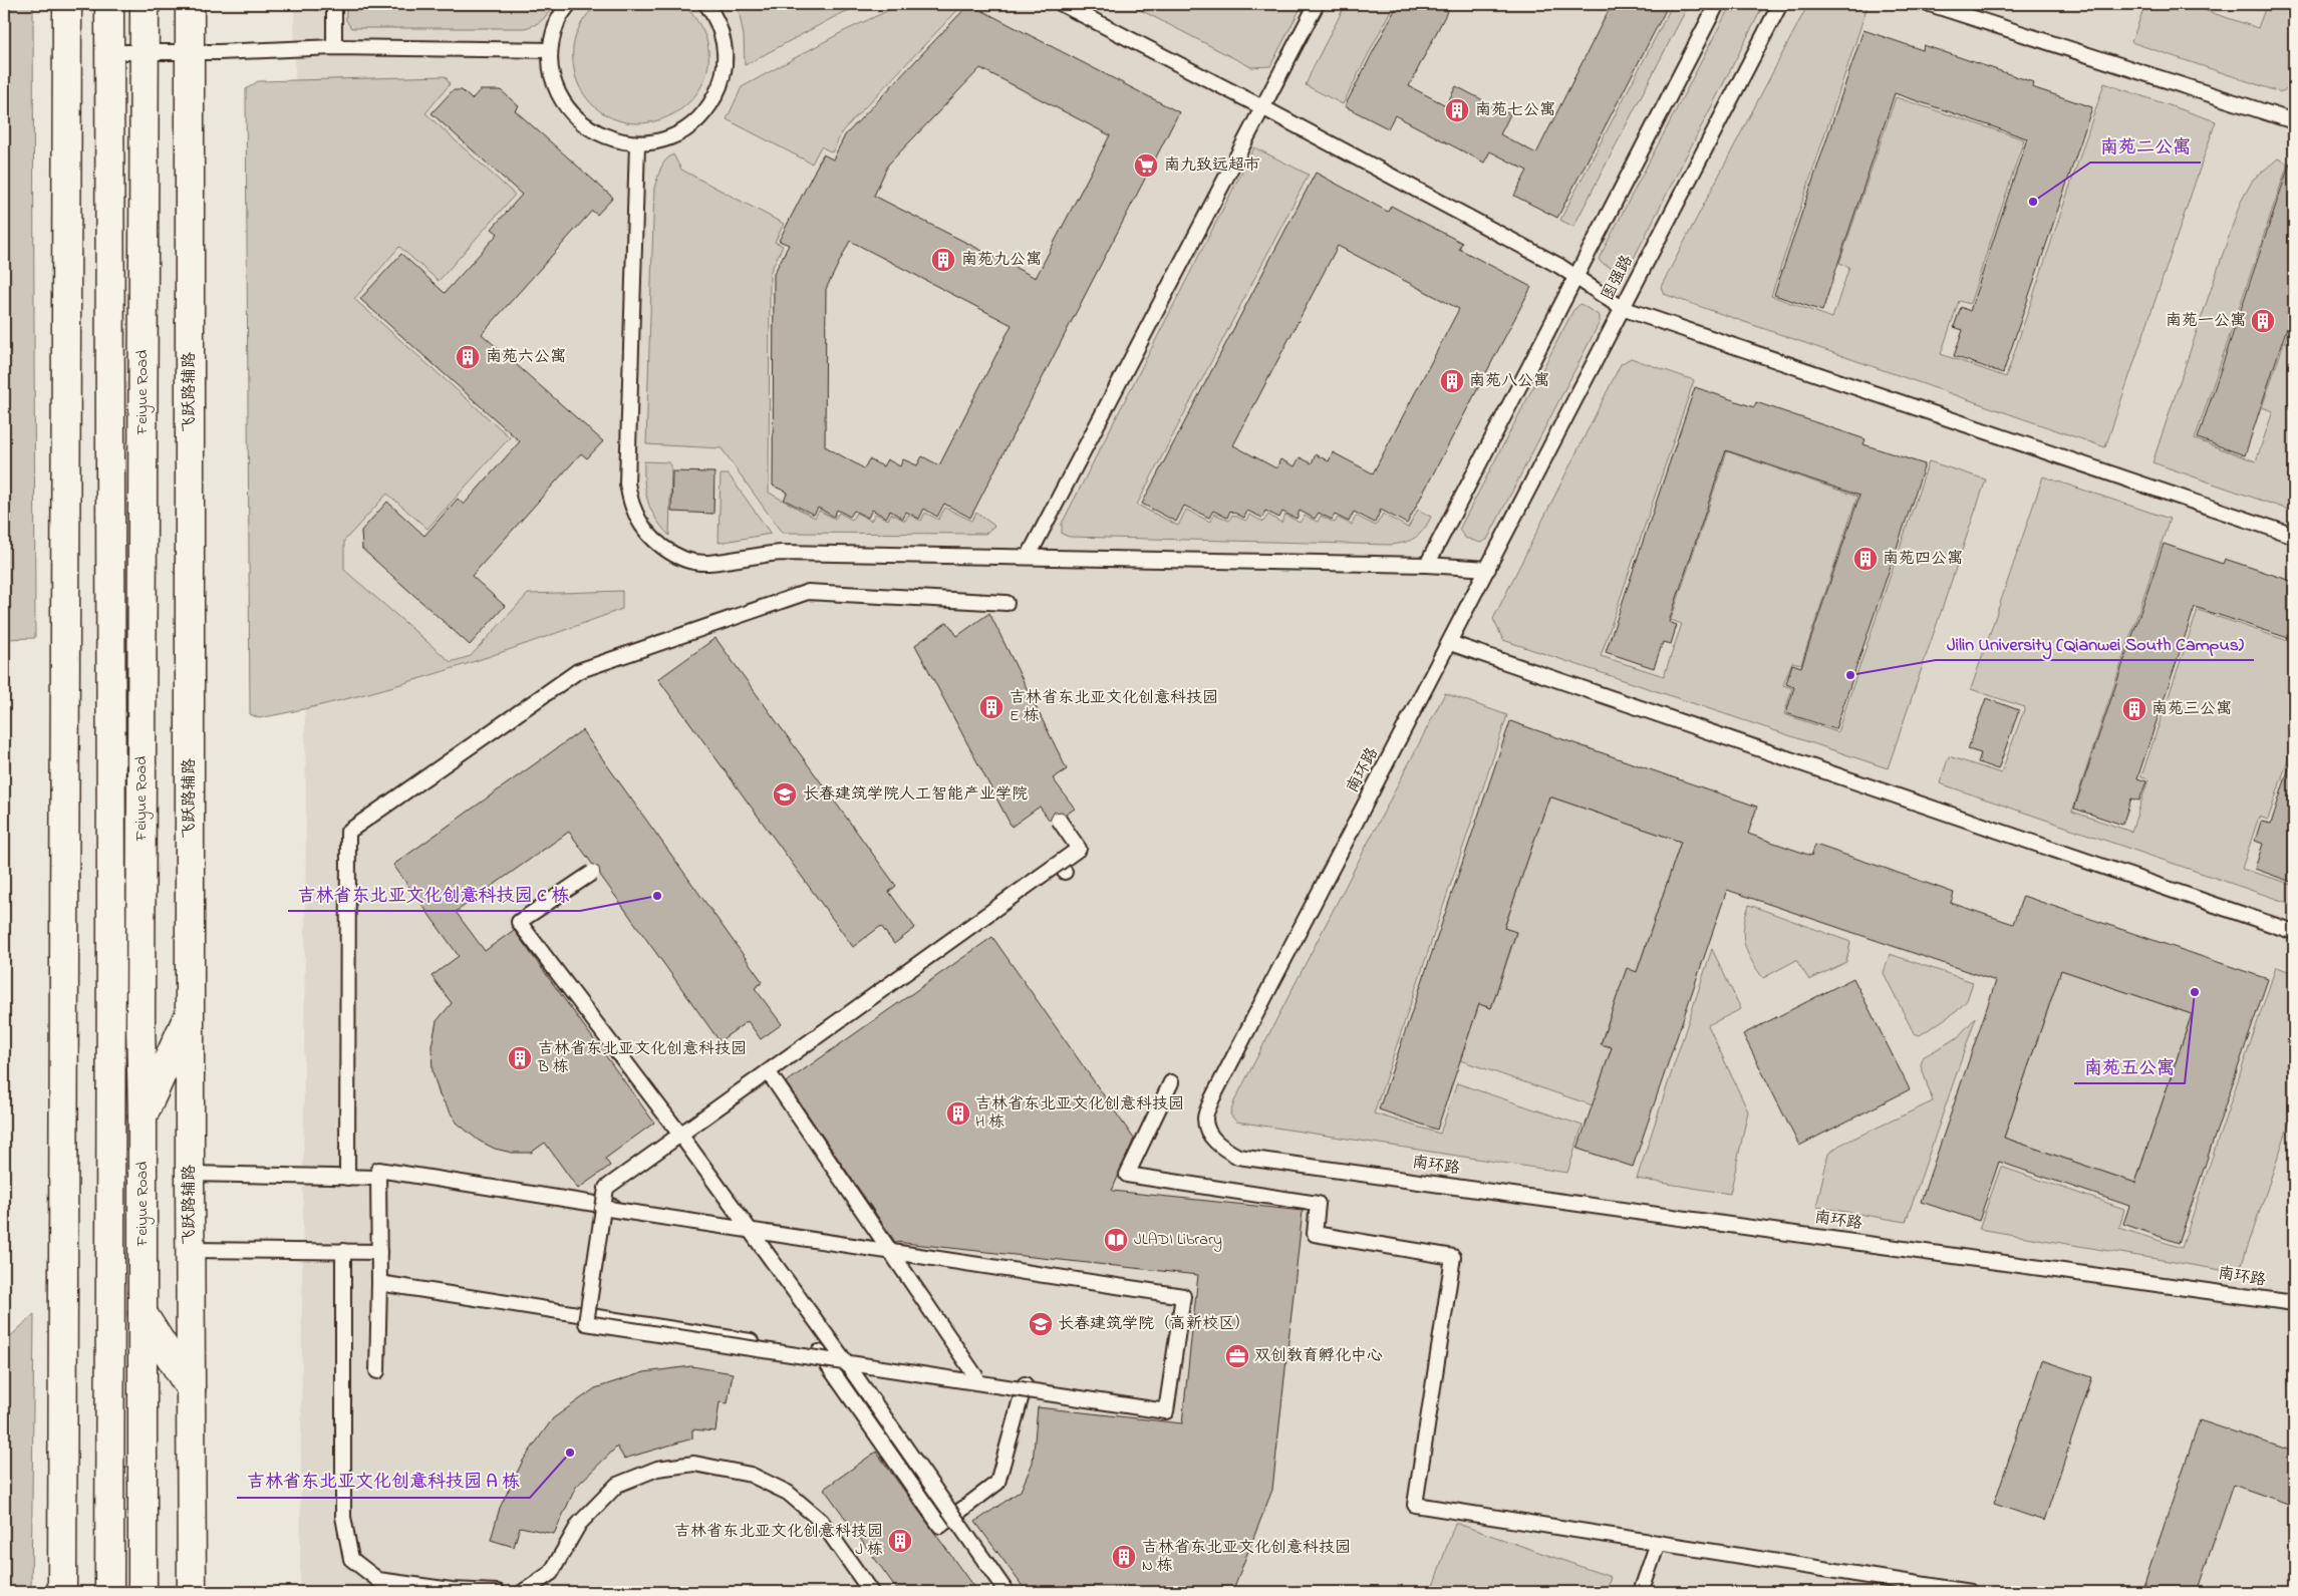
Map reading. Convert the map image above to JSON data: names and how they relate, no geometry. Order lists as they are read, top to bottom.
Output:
{
  "streets": {
    "street": ["Feiyue Road", "飞跃路辅路"],
    "lane": ["图强路", "南环路"]
  },
  "crossings": [
    ["图强路", "南环路"]
  ],
  "places": {
    "building": [
      "南苑七公寓",
      "南苑九公寓",
      "南苑一公寓",
      "南苑六公寓",
      "南苑八公寓",
      "南苑四公寓",
      "吉林省东北亚文化创意科技园 E 栋",
      "南苑三公寓",
      "吉林省东北亚文化创意科技园 B 栋",
      "吉林省东北亚文化创意科技园 H 栋",
      "吉林省东北亚文化创意科技园 J 栋",
      "吉林省东北亚文化创意科技园 N 栋"
    ],
    "supermarket": ["南九致远超市"],
    "other": [
      "南苑二公寓",
      "Jilin University (Qianwei South Campus)",
      "吉林省东北亚文化创意科技园 C 栋",
      "南苑五公寓",
      "吉林省东北亚文化创意科技园 A 栋"
    ],
    "school or university": ["长春建筑学院人工智能产业学院", "长春建筑学院（高新校区）"],
    "library": ["JLADI Library"],
    "office": ["双创教育孵化中心"]
  }
}
